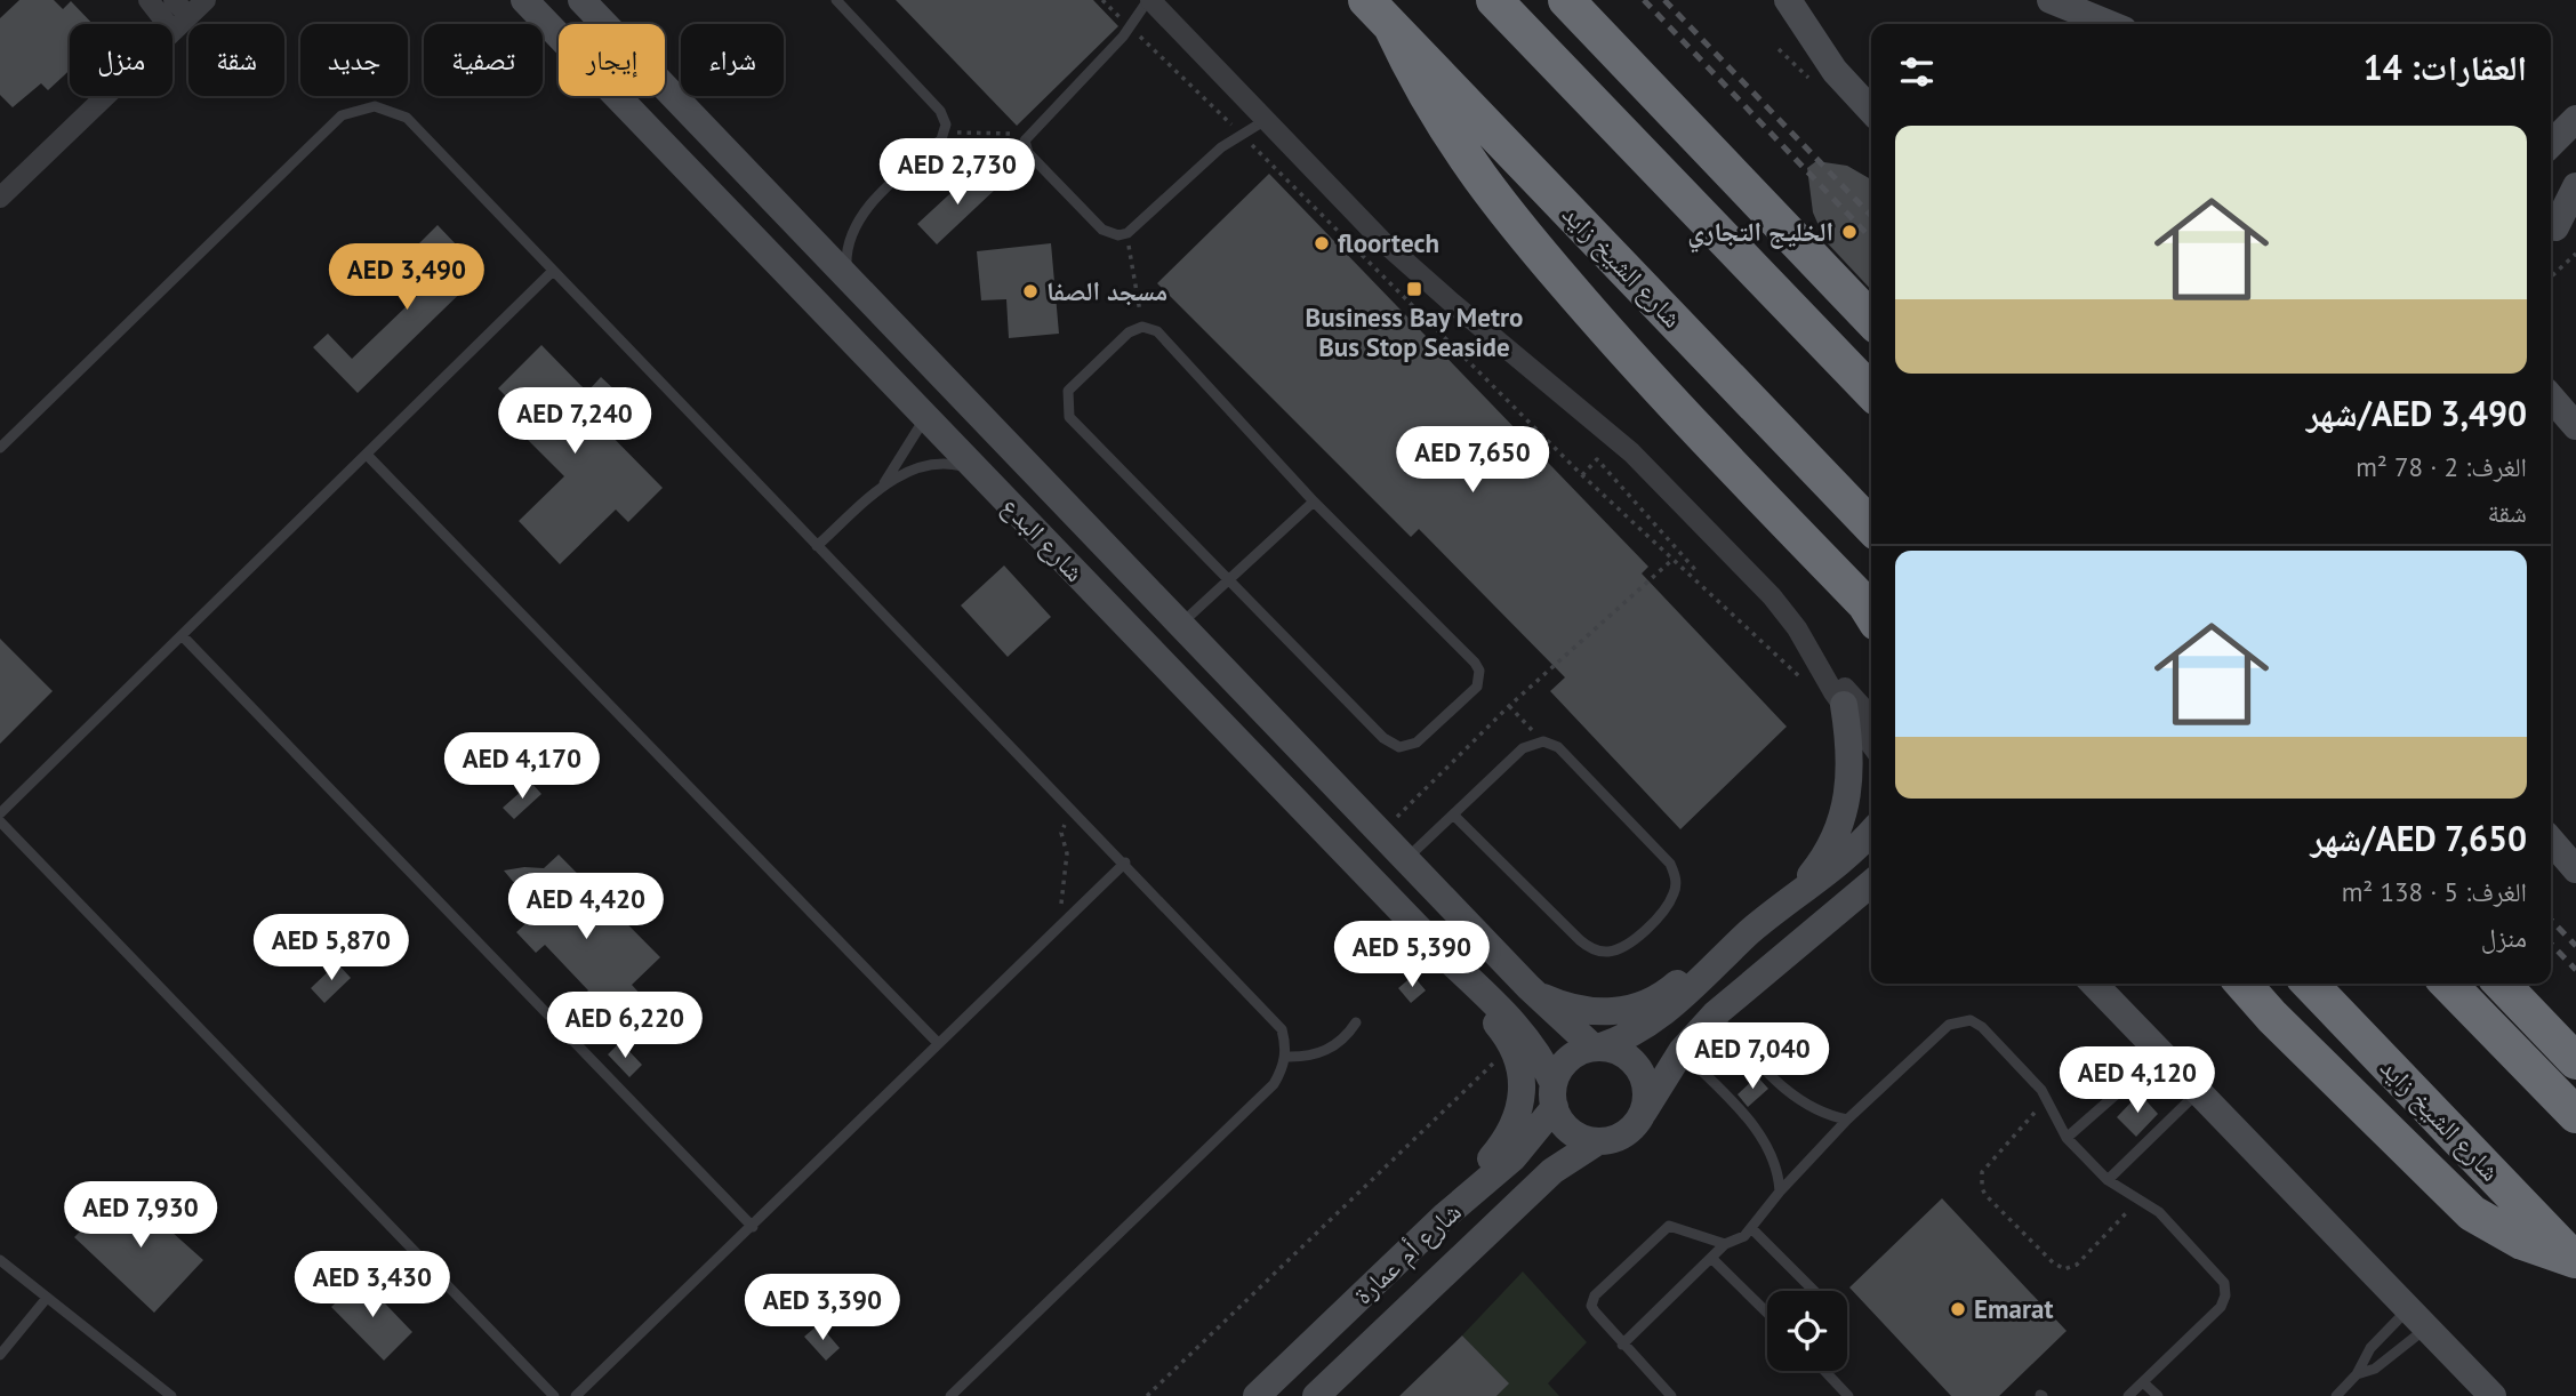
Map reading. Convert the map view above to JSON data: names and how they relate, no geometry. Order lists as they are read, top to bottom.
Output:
{
  "streets": {
    "highway": ["شارع الشيخ زايد"],
    "main road": ["شارع البدع", "شارع أم عمارة"]
  },
  "crossings": [
    ["شارع البدع", "شارع أم عمارة"]
  ],
  "places": {
    "other": [
      "الخليج التجاري",
      "floortech",
      "مسجد الصفا",
      "Emarat"
    ],
    "transit": ["Business Bay Metro Bus Stop Seaside"]
  },
  "page": {
    "chip": [
      "شراء",
      "إيجار",
      "تصفية",
      "جديد",
      "شقة",
      "منزل"
    ],
    "heading": "العقارات: 14",
    "list": [
      {
        "name": "AED 3,490/شهر",
        "note": "الغرف: 2 · 78 m² · شقة"
      },
      {
        "name": "AED 7,650/شهر",
        "note": "الغرف: 5 · 138 m² · منزل"
      }
    ],
    "price": [
      "AED 2,730",
      "AED 3,490",
      "AED 7,240",
      "AED 7,650",
      "AED 4,170",
      "AED 4,420",
      "AED 5,870",
      "AED 5,390",
      "AED 6,220",
      "AED 7,040",
      "AED 4,120",
      "AED 7,930",
      "AED 3,430",
      "AED 3,390"
    ]
  }
}
